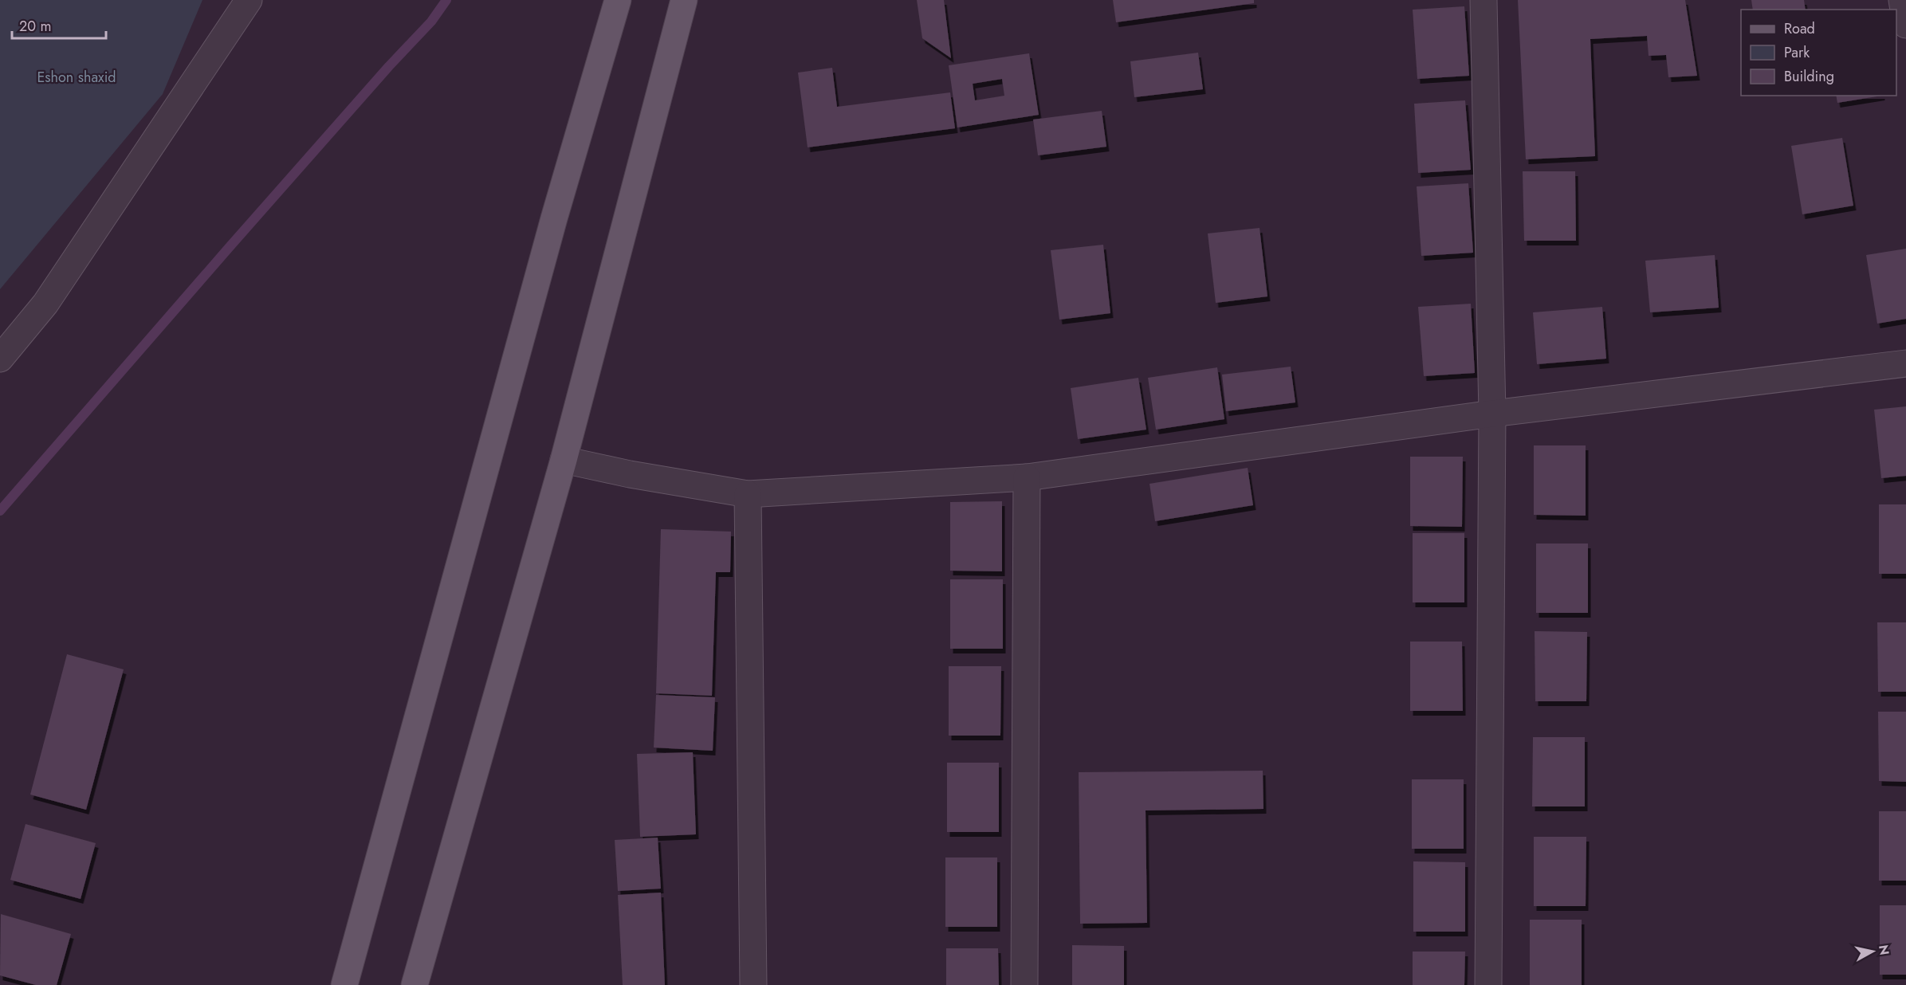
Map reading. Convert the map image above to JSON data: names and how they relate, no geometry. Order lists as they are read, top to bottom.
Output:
{
  "parks": ["Eshon shaxid"],
  "legend": ["Road", "Park", "Building"],
  "scale_bar": "20 m",
  "north": "right"
}
